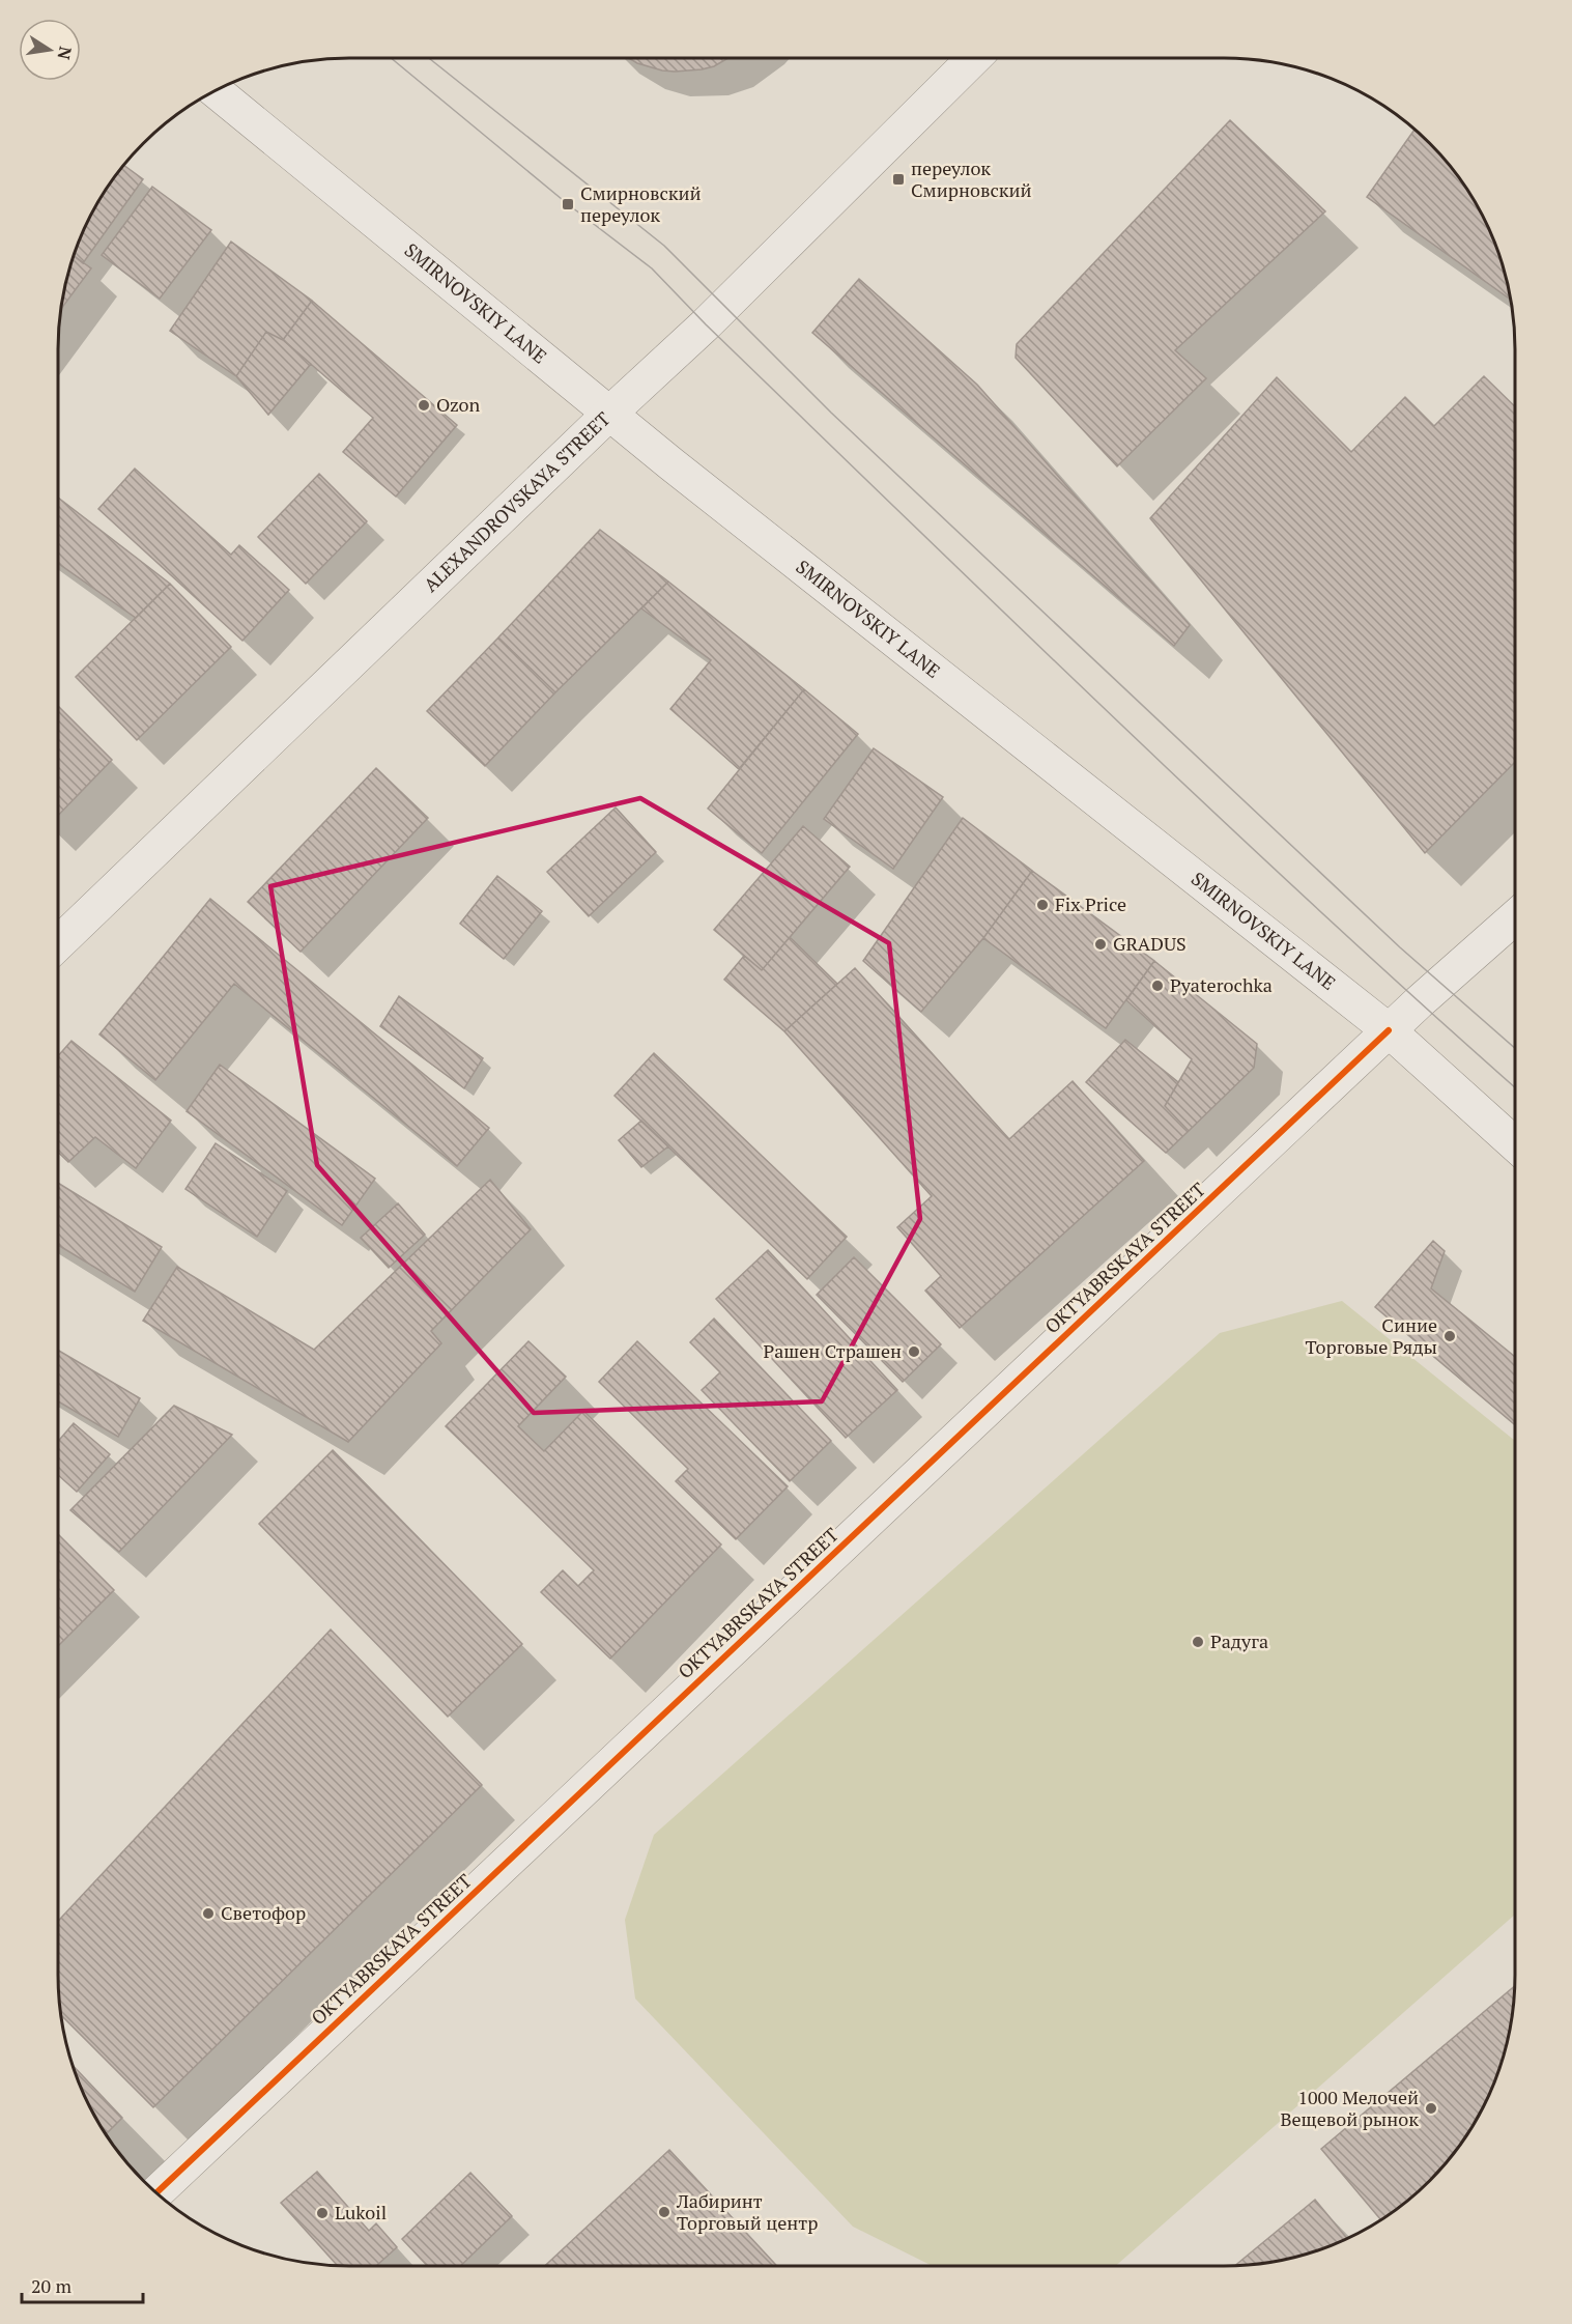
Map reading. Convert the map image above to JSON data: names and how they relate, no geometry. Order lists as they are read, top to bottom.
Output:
{
  "streets": {
    "main road": ["SMIRNOVSKIY LANE", "ALEXANDROVSKAYA STREET", "OKTYABRSKAYA STREET"]
  },
  "crossings": [
    ["SMIRNOVSKIY LANE", "ALEXANDROVSKAYA STREET"],
    ["SMIRNOVSKIY LANE", "OKTYABRSKAYA STREET"]
  ],
  "places": {
    "transit": ["переулок Смирновский", "Смирновский переулок"],
    "other": [
      "Ozon",
      "Fix Price",
      "GRADUS",
      "Pyaterochka",
      "Синие Торговые Ряды",
      "Рашен Страшен",
      "Радуга",
      "Светофор",
      "1000 Мелочей Вещевой рынок",
      "Лабиринт Торговый центр",
      "Lukoil"
    ]
  },
  "scale_bar": "20 m",
  "north": "right"
}
